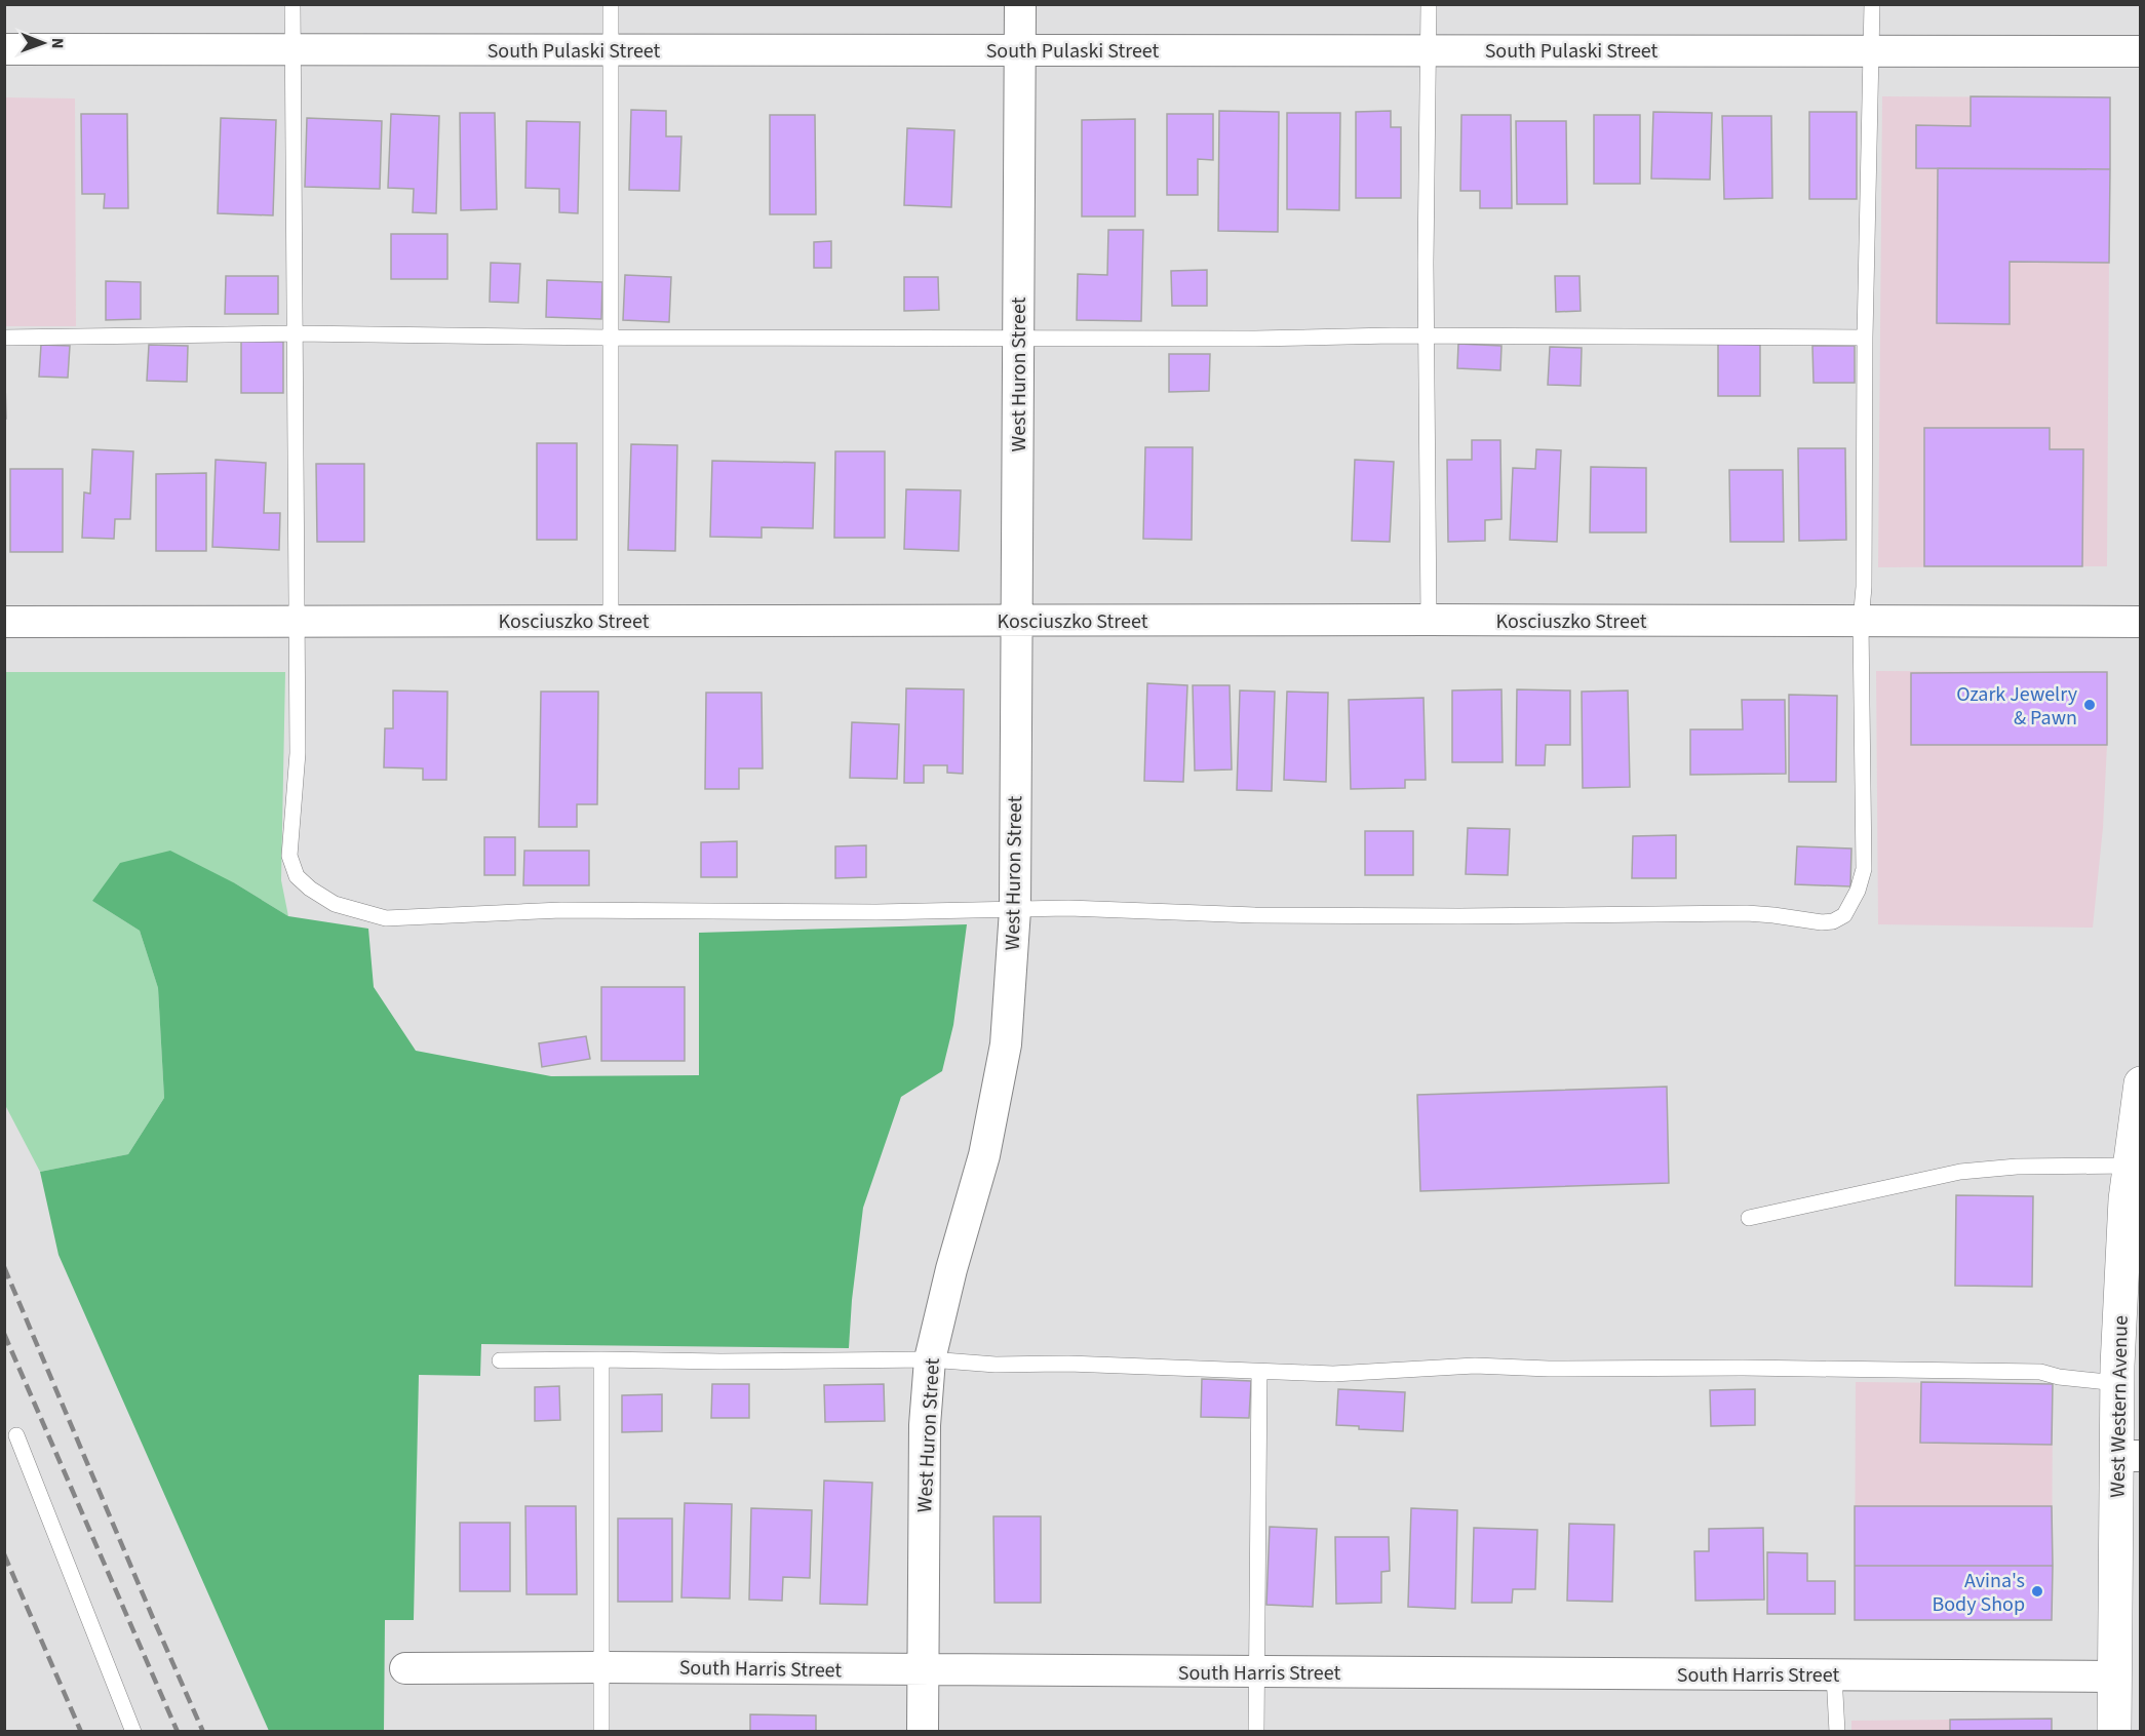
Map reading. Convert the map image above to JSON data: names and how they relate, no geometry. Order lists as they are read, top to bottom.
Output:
{
  "streets": {
    "main road": ["West Western Avenue"],
    "street": [
      "South Pulaski Street",
      "West Huron Street",
      "Kosciuszko Street",
      "South Harris Street"
    ]
  },
  "crossings": [
    ["South Pulaski Street", "West Huron Street"],
    ["West Huron Street", "Kosciuszko Street"],
    ["West Huron Street", "South Harris Street"],
    ["West Western Avenue", "South Harris Street"]
  ],
  "places": ["Ozark Jewelry & Pawn", "Avina's Body Shop"],
  "north": "right"
}
